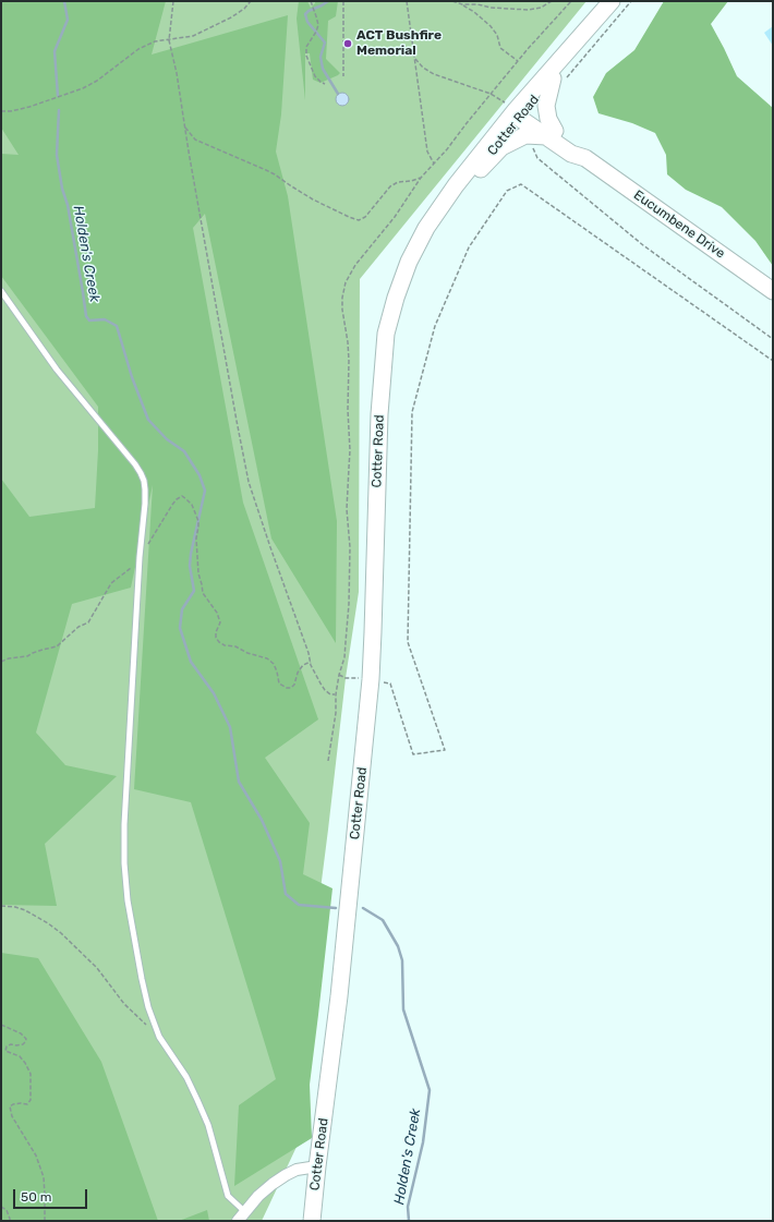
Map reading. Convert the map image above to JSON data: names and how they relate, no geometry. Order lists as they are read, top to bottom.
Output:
{
  "streets": {
    "main road": ["Cotter Road", "Eucumbene Drive"]
  },
  "crossings": [
    ["Cotter Road", "Eucumbene Drive"]
  ],
  "water": ["Holden's Creek"],
  "places": ["ACT Bushfire Memorial"],
  "scale_bar": "50 m"
}
